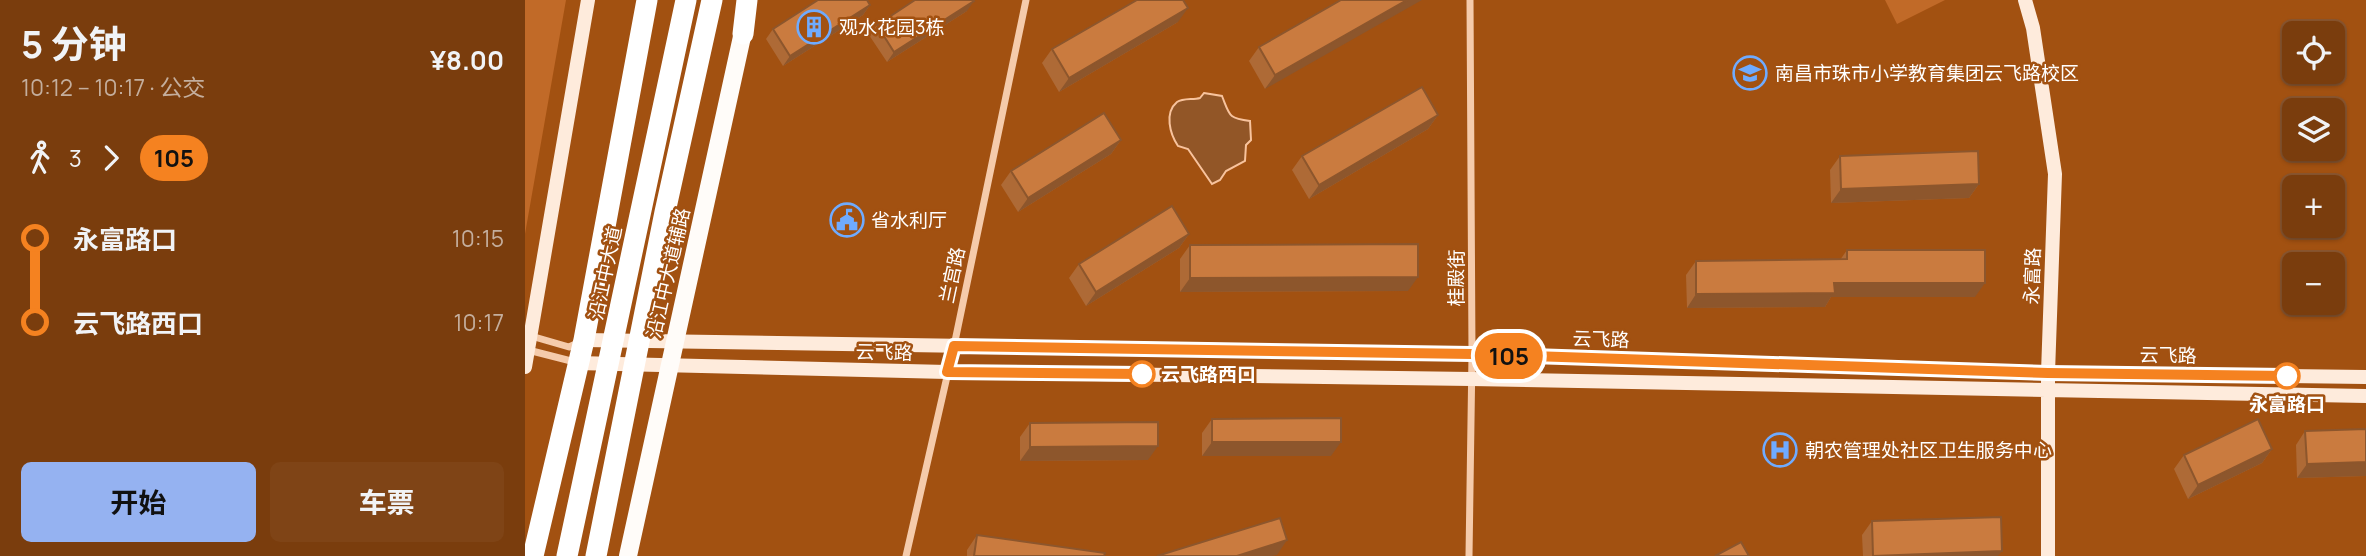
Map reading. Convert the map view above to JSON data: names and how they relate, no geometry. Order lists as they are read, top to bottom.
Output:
{
  "streets": {
    "highway": ["沿江中大道"],
    "main road": ["沿江中大道辅路", "永富路", "云飞路"],
    "street": ["兰宫路", "桂殿街"]
  },
  "crossings": [
    ["沿江中大道辅路", "云飞路"],
    ["兰宫路", "云飞路"],
    ["永富路", "云飞路"],
    ["桂殿街", "云飞路"]
  ],
  "places": {
    "building": ["观水花园3栋"],
    "school or university": ["南昌市珠市小学教育集团云飞路校区"],
    "public building": ["省水利厅"],
    "other": ["云飞路西口", "永富路口"],
    "hospital": ["朝农管理处社区卫生服务中心"]
  },
  "lines": ["bus line 105"],
  "page": {
    "heading": ["5 分钟", "10:12 – 10:17 · 公交", "¥8.00"],
    "on_map": "105",
    "map_buttons": ["+", "−"],
    "legs": ["3", "105"],
    "list": [
      {
        "name": "永富路口",
        "value": "10:15"
      },
      {
        "name": "云飞路西口",
        "value": "10:17"
      }
    ],
    "buttons": ["开始", "车票"]
  }
}
